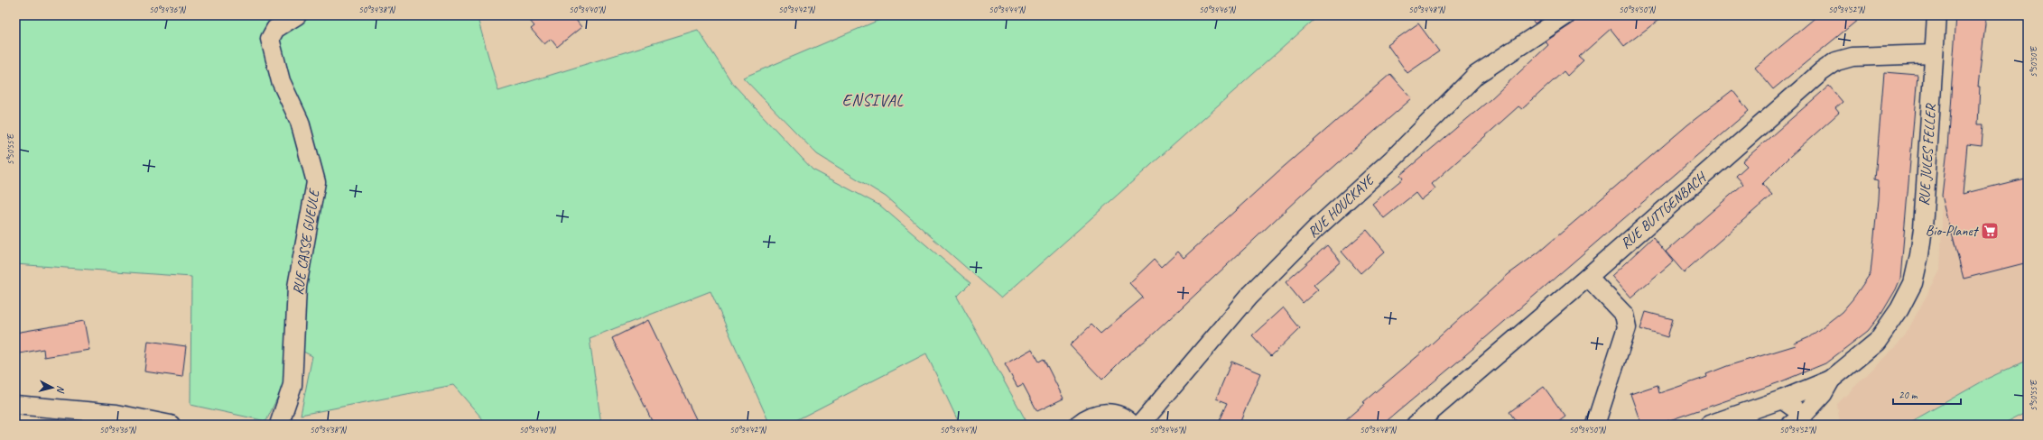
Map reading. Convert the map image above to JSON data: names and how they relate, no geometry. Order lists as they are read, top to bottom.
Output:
{
  "streets": {
    "street": [
      "RUE JULES FELLER",
      "RUE HOUCKAYE",
      "RUE BUTTGENBACH",
      "RUE CASSE GUEULE"
    ]
  },
  "crossings": [
    ["RUE JULES FELLER", "RUE BUTTGENBACH"]
  ],
  "districts": ["ENSIVAL"],
  "places": {
    "supermarket": ["Bio-Planet"]
  },
  "scale_bar": "20 m",
  "north": "right",
  "coordinates": [
    "50°34'36\"N",
    "50°34'38\"N",
    "50°34'40\"N",
    "50°34'42\"N",
    "50°34'44\"N",
    "50°34'46\"N",
    "50°34'48\"N",
    "50°34'50\"N",
    "50°34'52\"N",
    "5°50'50\"E",
    "5°50'55\"E"
  ]
}
